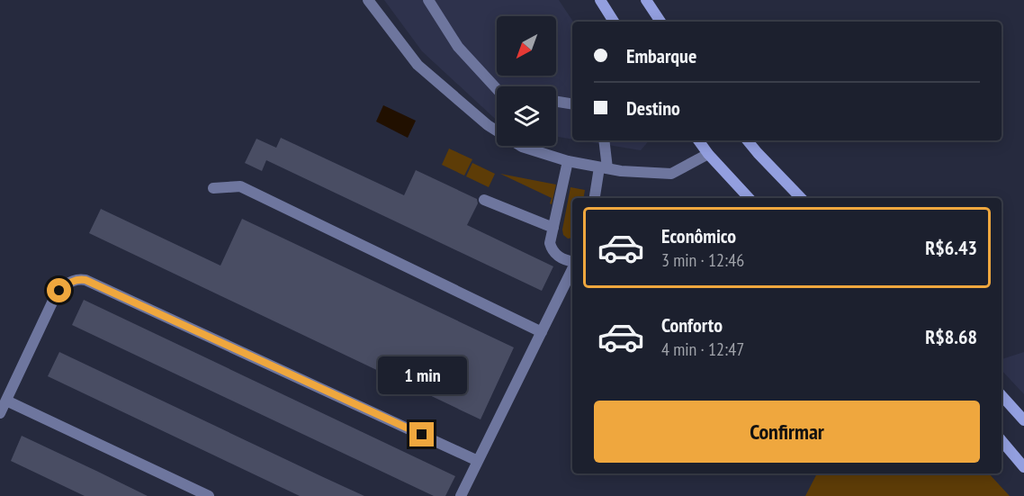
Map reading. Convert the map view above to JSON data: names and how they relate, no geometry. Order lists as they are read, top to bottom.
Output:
{
  "north": "bottom left",
  "page": {
    "banner": ["Embarque", "Destino"],
    "list": [
      {
        "name": "Econômico",
        "note": "3 min · 12:46",
        "value": "R$6.43"
      },
      {
        "name": "Conforto",
        "note": "4 min · 12:47",
        "value": "R$8.68"
      }
    ],
    "bubble": "1 min",
    "buttons": "Confirmar"
  }
}
